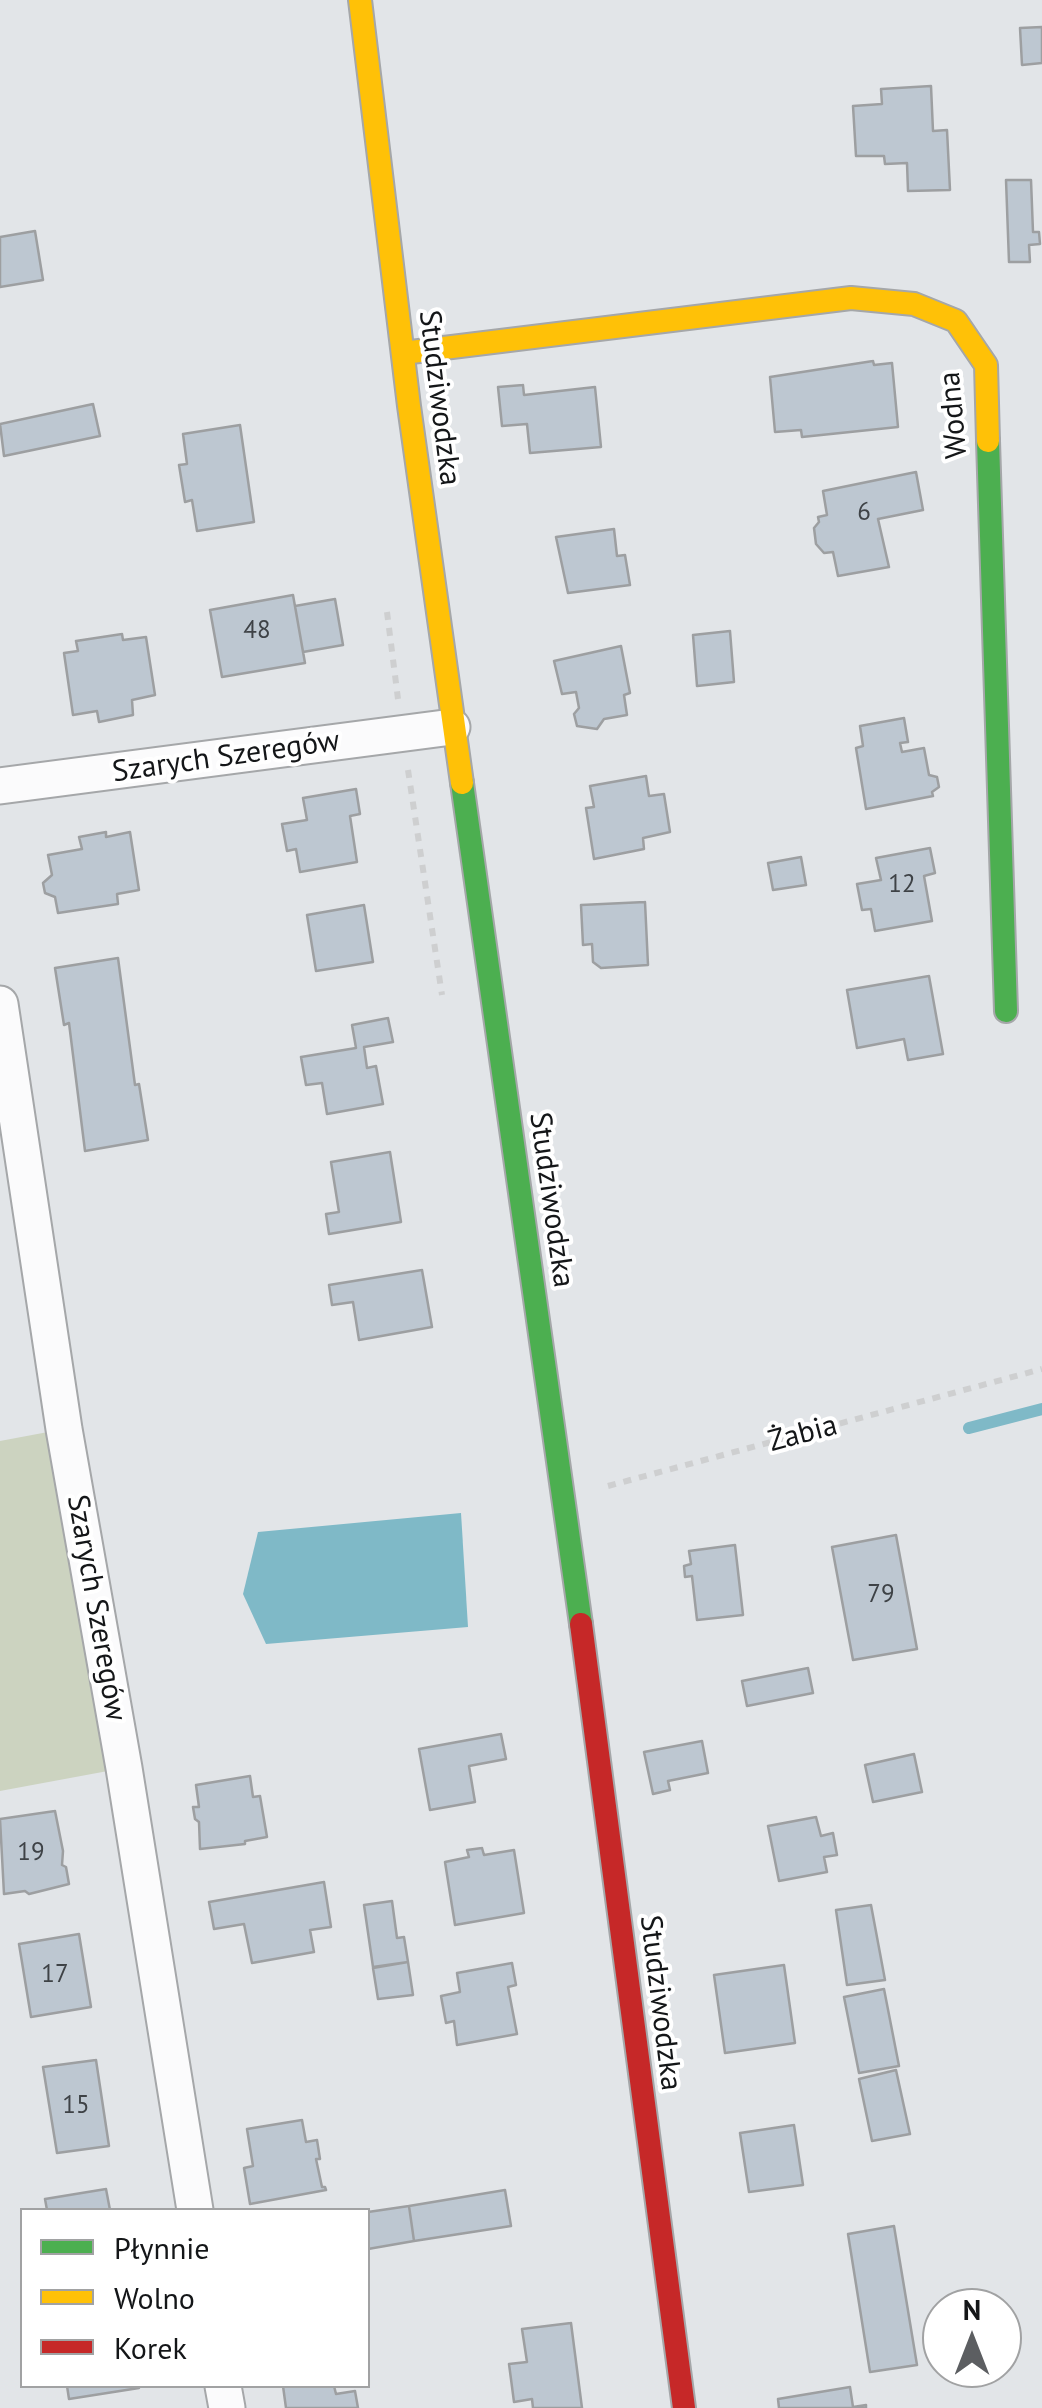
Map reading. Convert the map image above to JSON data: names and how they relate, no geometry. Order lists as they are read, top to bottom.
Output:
{
  "streets": {
    "street": ["Studziwodzka", "Wodna", "Szarych Szeregów"],
    "path": ["Żabia"]
  },
  "crossings": [
    ["Studziwodzka", "Wodna"],
    ["Studziwodzka", "Szarych Szeregów"],
    ["Studziwodzka", "Żabia"]
  ],
  "house_numbers": [
    "6",
    "48",
    "12",
    "79",
    "19",
    "17",
    "15"
  ],
  "legend": ["Płynnie", "Wolno", "Korek"],
  "north": "top"
}
